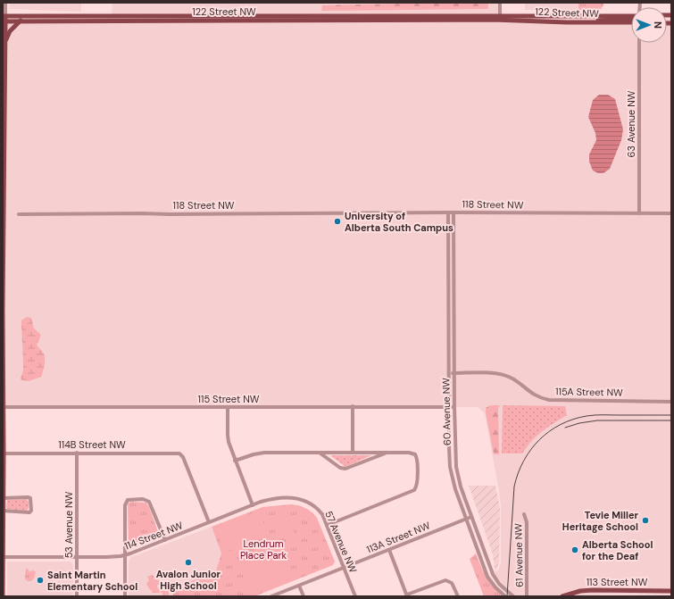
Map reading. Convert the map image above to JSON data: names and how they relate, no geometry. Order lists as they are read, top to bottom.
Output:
{
  "streets": {
    "main road": ["122 Street NW", "113 Street NW"],
    "street": [
      "63 Avenue NW",
      "118 Street NW",
      "115A Street NW",
      "115 Street NW",
      "60 Avenue NW",
      "114B Street NW",
      "53 Avenue NW",
      "114 Street NW",
      "113A Street NW",
      "57 Avenue NW",
      "61 Avenue NW"
    ]
  },
  "crossings": [
    ["63 Avenue NW", "118 Street NW"],
    ["118 Street NW", "60 Avenue NW"],
    ["115A Street NW", "60 Avenue NW"],
    ["115 Street NW", "60 Avenue NW"],
    ["60 Avenue NW", "113A Street NW"],
    ["114B Street NW", "53 Avenue NW"],
    ["114B Street NW", "114 Street NW"],
    ["53 Avenue NW", "114 Street NW"],
    ["114 Street NW", "57 Avenue NW"],
    ["113A Street NW", "57 Avenue NW"]
  ],
  "parks": ["Lendrum Place Park"],
  "places": [
    "University of Alberta South Campus",
    "Tevie Miller Heritage School",
    "Alberta School for the Deaf",
    "Avalon Junior High School",
    "Saint Martin Elementary School"
  ],
  "north": "right"
}
